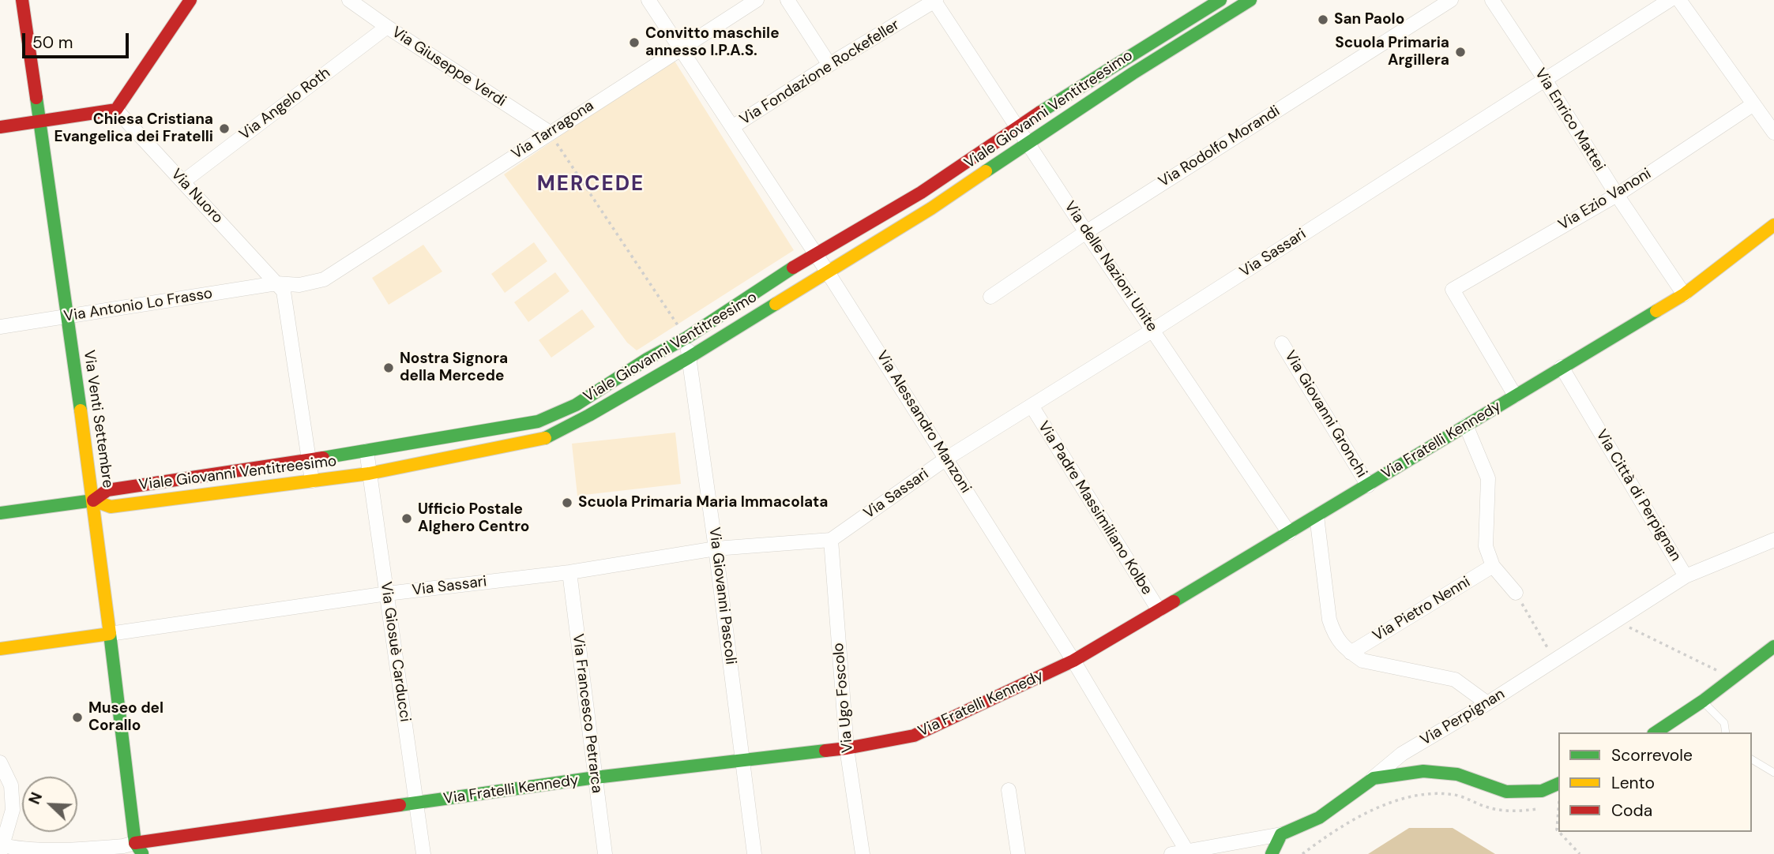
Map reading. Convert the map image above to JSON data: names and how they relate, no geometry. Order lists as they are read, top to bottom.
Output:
{
  "streets": {
    "main road": [
      "Viale Giovanni Ventitreesimo",
      "Via Sassari",
      "Via Venti Settembre",
      "Via Fratelli Kennedy"
    ],
    "street": [
      "Via Giuseppe Verdi",
      "Via Fondazione Rockefeller",
      "Via Angelo Roth",
      "Via Enrico Mattei",
      "Via Tarragona",
      "Via Rodolfo Morandi",
      "Via Nuoro",
      "Via Ezio Vanoni",
      "Via delle Nazioni Unite",
      "Via Antonio Lo Frasso",
      "Via Giovanni Gronchi",
      "Via Alessandro Manzoni",
      "Via Città di Perpignan",
      "Via Padre Massimiliano Kolbe",
      "Via Giovanni Pascoli",
      "Via Pietro Nenni",
      "Via Giosuè Carducci",
      "Via Ugo Foscolo",
      "Via Francesco Petrarca",
      "Via Perpignan"
    ]
  },
  "crossings": [
    ["Via Giuseppe Verdi", "Via Angelo Roth"],
    ["Via Giuseppe Verdi", "Via Tarragona"],
    ["Via Fondazione Rockefeller", "Via delle Nazioni Unite"],
    ["Via Fondazione Rockefeller", "Via Alessandro Manzoni"],
    ["Via Angelo Roth", "Via Nuoro"],
    ["Viale Giovanni Ventitreesimo", "Via delle Nazioni Unite"],
    ["Viale Giovanni Ventitreesimo", "Via Venti Settembre"],
    ["Viale Giovanni Ventitreesimo", "Via Alessandro Manzoni"],
    ["Viale Giovanni Ventitreesimo", "Via Giovanni Pascoli"],
    ["Viale Giovanni Ventitreesimo", "Via Giosuè Carducci"],
    ["Via Enrico Mattei", "Via Ezio Vanoni"],
    ["Via Enrico Mattei", "Via Sassari"],
    ["Via Enrico Mattei", "Via Fratelli Kennedy"],
    ["Via Tarragona", "Via Nuoro"],
    ["Via Tarragona", "Via Antonio Lo Frasso"],
    ["Via Tarragona", "Via Alessandro Manzoni"],
    ["Via Rodolfo Morandi", "Via delle Nazioni Unite"],
    ["Via Nuoro", "Via Antonio Lo Frasso"],
    ["Via Ezio Vanoni", "Via Fratelli Kennedy"],
    ["Via Sassari", "Via delle Nazioni Unite"],
    ["Via Sassari", "Via Venti Settembre"],
    ["Via Sassari", "Via Alessandro Manzoni"],
    ["Via Sassari", "Via Padre Massimiliano Kolbe"],
    ["Via Sassari", "Via Giovanni Pascoli"],
    ["Via Sassari", "Via Giosuè Carducci"],
    ["Via Sassari", "Via Ugo Foscolo"],
    ["Via Sassari", "Via Francesco Petrarca"],
    ["Via delle Nazioni Unite", "Via Fratelli Kennedy"],
    ["Via Antonio Lo Frasso", "Via Venti Settembre"],
    ["Via Giovanni Gronchi", "Via Fratelli Kennedy"],
    ["Via Venti Settembre", "Via Fratelli Kennedy"],
    ["Via Alessandro Manzoni", "Via Fratelli Kennedy"],
    ["Via Fratelli Kennedy", "Via Città di Perpignan"],
    ["Via Fratelli Kennedy", "Via Padre Massimiliano Kolbe"],
    ["Via Fratelli Kennedy", "Via Giovanni Pascoli"],
    ["Via Fratelli Kennedy", "Via Giosuè Carducci"],
    ["Via Fratelli Kennedy", "Via Ugo Foscolo"],
    ["Via Fratelli Kennedy", "Via Francesco Petrarca"],
    ["Via Città di Perpignan", "Via Perpignan"]
  ],
  "districts": ["MERCEDE"],
  "places": [
    "San Paolo",
    "Convitto maschile annesso I.P.A.S.",
    "Scuola Primaria Argillera",
    "Chiesa Cristiana Evangelica dei Fratelli",
    "Nostra Signora della Mercede",
    "Scuola Primaria Maria Immacolata",
    "Ufficio Postale Alghero Centro",
    "Museo del Corallo"
  ],
  "legend": ["Scorrevole", "Lento", "Coda"],
  "scale_bar": "50 m",
  "north": "top left"
}
